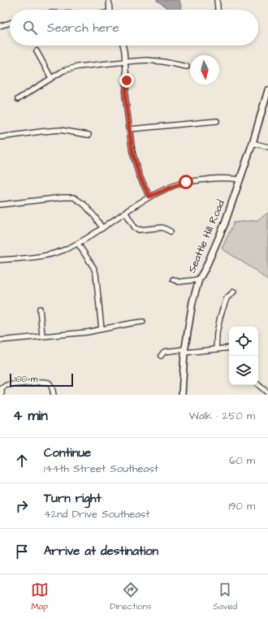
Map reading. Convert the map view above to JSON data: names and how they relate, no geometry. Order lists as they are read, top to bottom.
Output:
{
  "streets": {
    "main road": ["Seattle Hill Road"]
  },
  "scale_bar": "100 m",
  "north": "bottom",
  "page": {
    "search": "Search here",
    "scale": "100 m",
    "heading": ["4 min", "Walk · 250 m"],
    "list": [
      ["Continue", "144th Street Southeast", "60 m"],
      ["Turn right", "42nd Drive Southeast", "190 m"],
      "Arrive at destination"
    ],
    "nav": ["Map", "Directions", "Saved"]
  }
}
